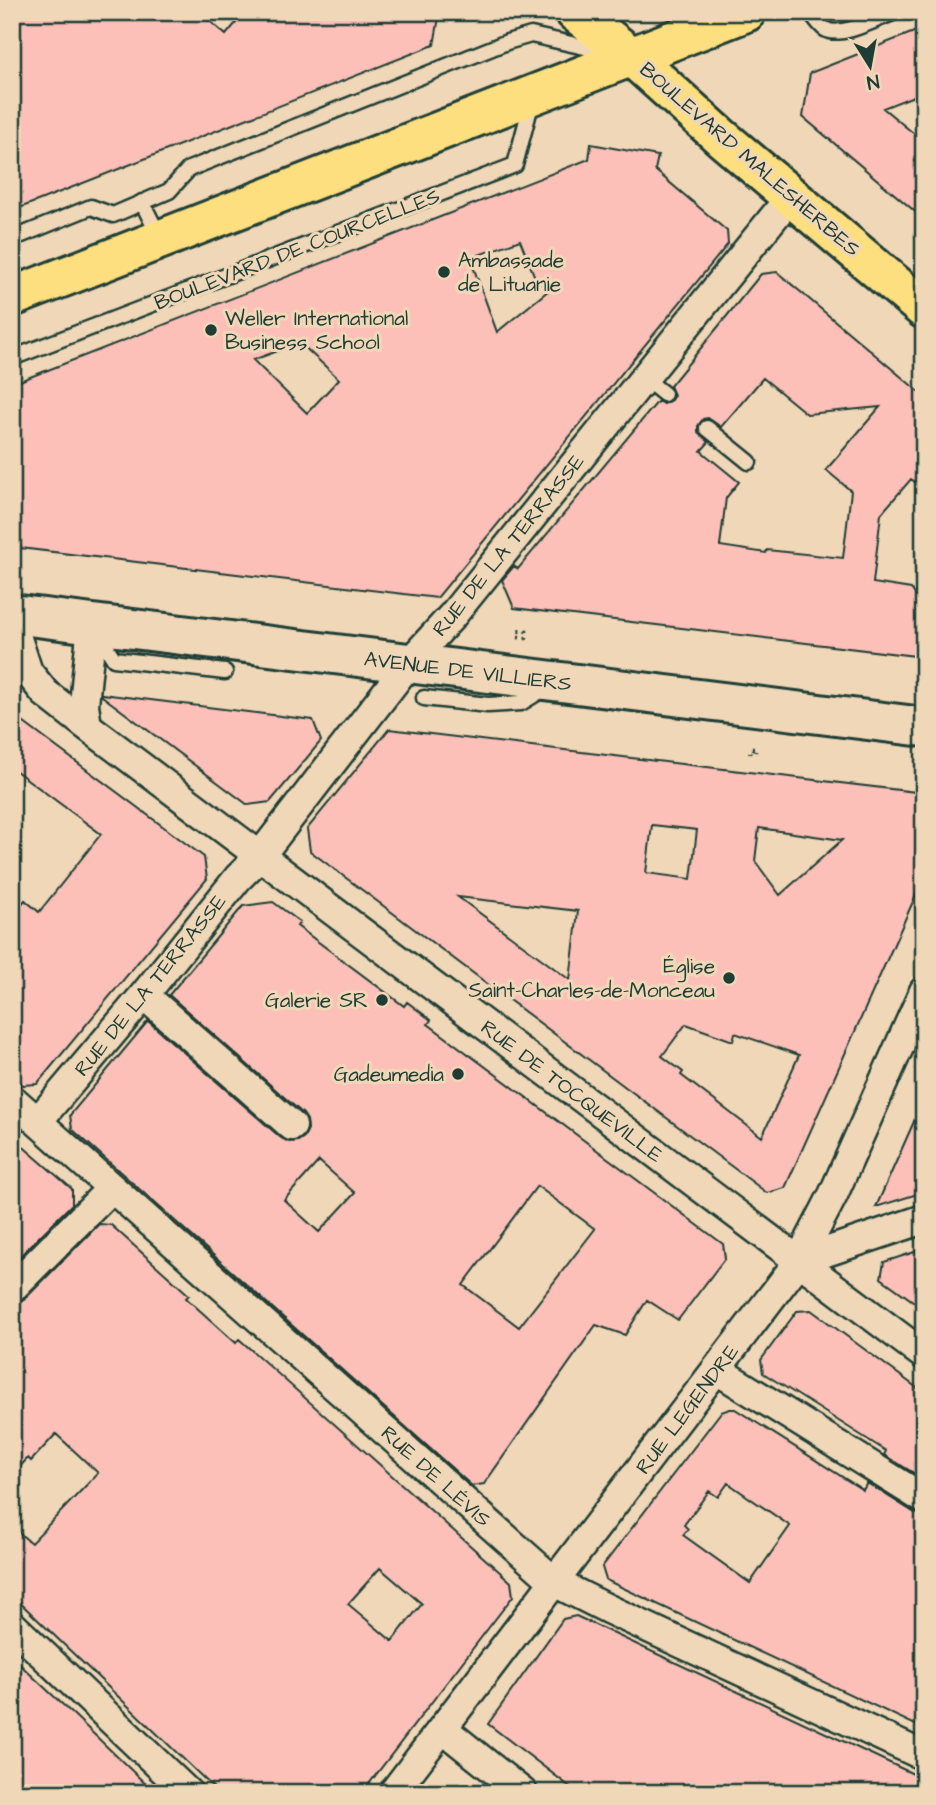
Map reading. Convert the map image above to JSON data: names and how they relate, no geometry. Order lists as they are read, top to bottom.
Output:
{
  "streets": {
    "main road": ["BOULEVARD MALESHERBES", "AVENUE DE VILLIERS"],
    "street": [
      "RUE DE LA TERRASSE",
      "RUE DE TOCQUEVILLE",
      "RUE LEGENDRE",
      "RUE DE LÉVIS"
    ],
    "lane": ["BOULEVARD DE COURCELLES"]
  },
  "crossings": [
    ["BOULEVARD MALESHERBES", "RUE DE LA TERRASSE"],
    ["RUE DE LA TERRASSE", "AVENUE DE VILLIERS"],
    ["RUE DE LA TERRASSE", "RUE DE TOCQUEVILLE"],
    ["RUE DE LA TERRASSE", "RUE DE LÉVIS"],
    ["RUE DE TOCQUEVILLE", "RUE LEGENDRE"],
    ["RUE LEGENDRE", "RUE DE LÉVIS"]
  ],
  "places": [
    "Ambassade de Lituanie",
    "Weller International Business School",
    "Église Saint-Charles-de-Monceau",
    "Galerie SR",
    "Gadeumedia"
  ],
  "north": "bottom"
}
